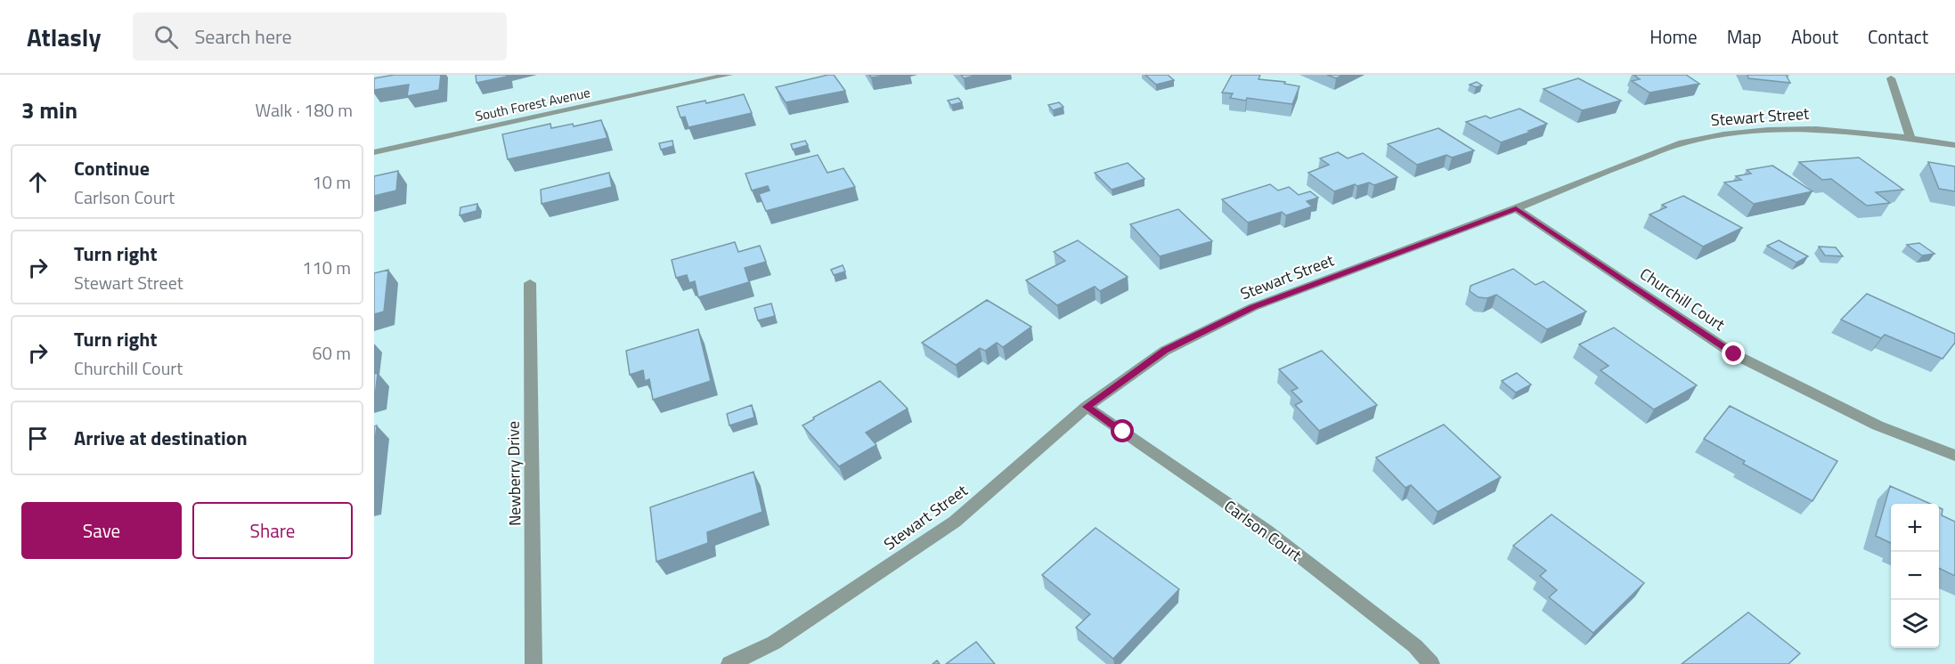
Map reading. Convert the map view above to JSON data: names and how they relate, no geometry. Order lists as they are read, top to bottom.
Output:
{
  "streets": {
    "street": [
      "South Forest Avenue",
      "Stewart Street",
      "Churchill Court",
      "Newberry Drive",
      "Carlson Court"
    ]
  },
  "crossings": [
    ["Stewart Street", "Churchill Court"],
    ["Stewart Street", "Carlson Court"]
  ],
  "page": {
    "header": "Atlasly",
    "search": "Search here",
    "nav": [
      "Home",
      "Map",
      "About",
      "Contact"
    ],
    "heading": ["3 min", "Walk · 180 m"],
    "list": [
      ["Continue", "Carlson Court", "10 m"],
      ["Turn right", "Stewart Street", "110 m"],
      ["Turn right", "Churchill Court", "60 m"],
      "Arrive at destination"
    ],
    "buttons": ["Save", "Share"],
    "map_buttons": ["+", "−"]
  }
}
